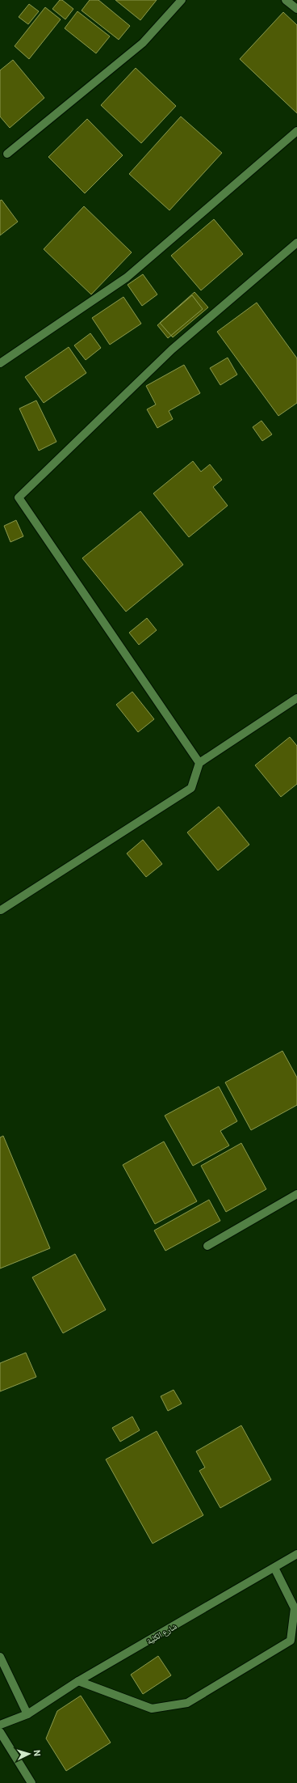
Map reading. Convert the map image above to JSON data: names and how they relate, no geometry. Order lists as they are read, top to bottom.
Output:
{
  "streets": {
    "street": ["شارع الكلية"]
  },
  "north": "right"
}
